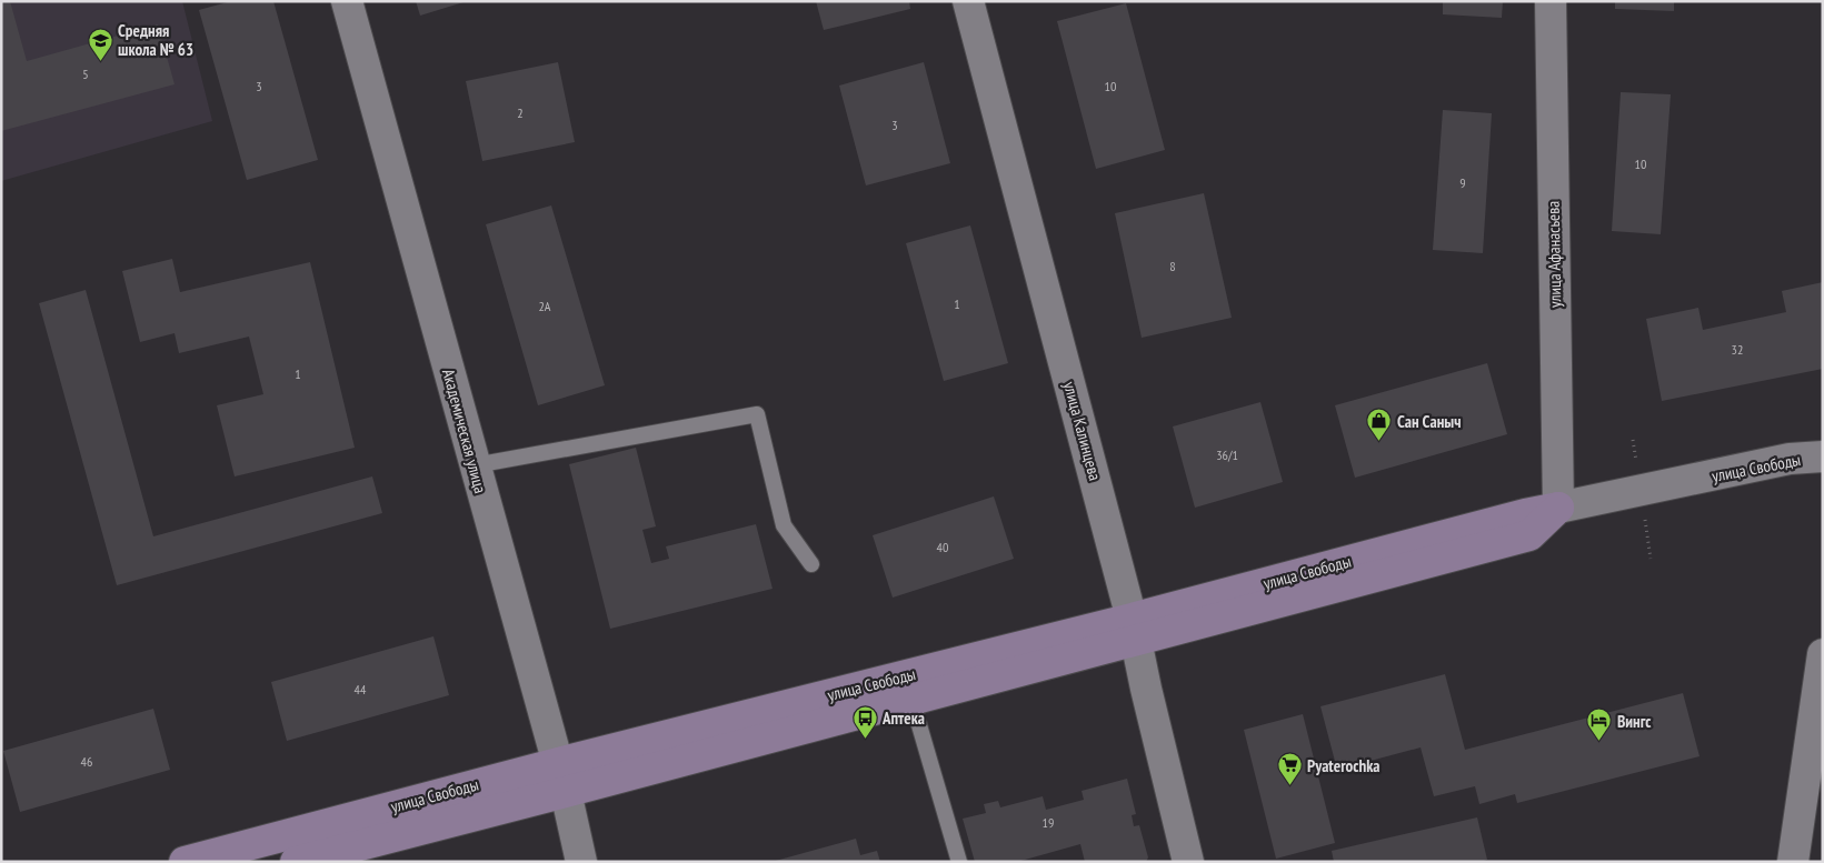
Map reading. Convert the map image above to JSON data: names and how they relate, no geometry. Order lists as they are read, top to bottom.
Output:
{
  "streets": {
    "main road": ["улица Свободы"],
    "street": ["улица Афанасьева", "Академическая улица", "улица Калинцева"]
  },
  "crossings": [
    ["улица Афанасьева", "улица Свободы"],
    ["Академическая улица", "улица Свободы"],
    ["улица Калинцева", "улица Свободы"]
  ],
  "places": {
    "school or university": ["Средняя школа № 63"],
    "shop": ["Сан Саныч"],
    "bus stop": ["Аптека"],
    "hotel": ["Вингс"],
    "supermarket": ["Pyaterochka"]
  },
  "house_numbers": [
    "5",
    "3",
    "10",
    "2",
    "3",
    "10",
    "9",
    "8",
    "1",
    "2А",
    "32",
    "1",
    "36/1",
    "40",
    "44",
    "46",
    "19"
  ]
}
